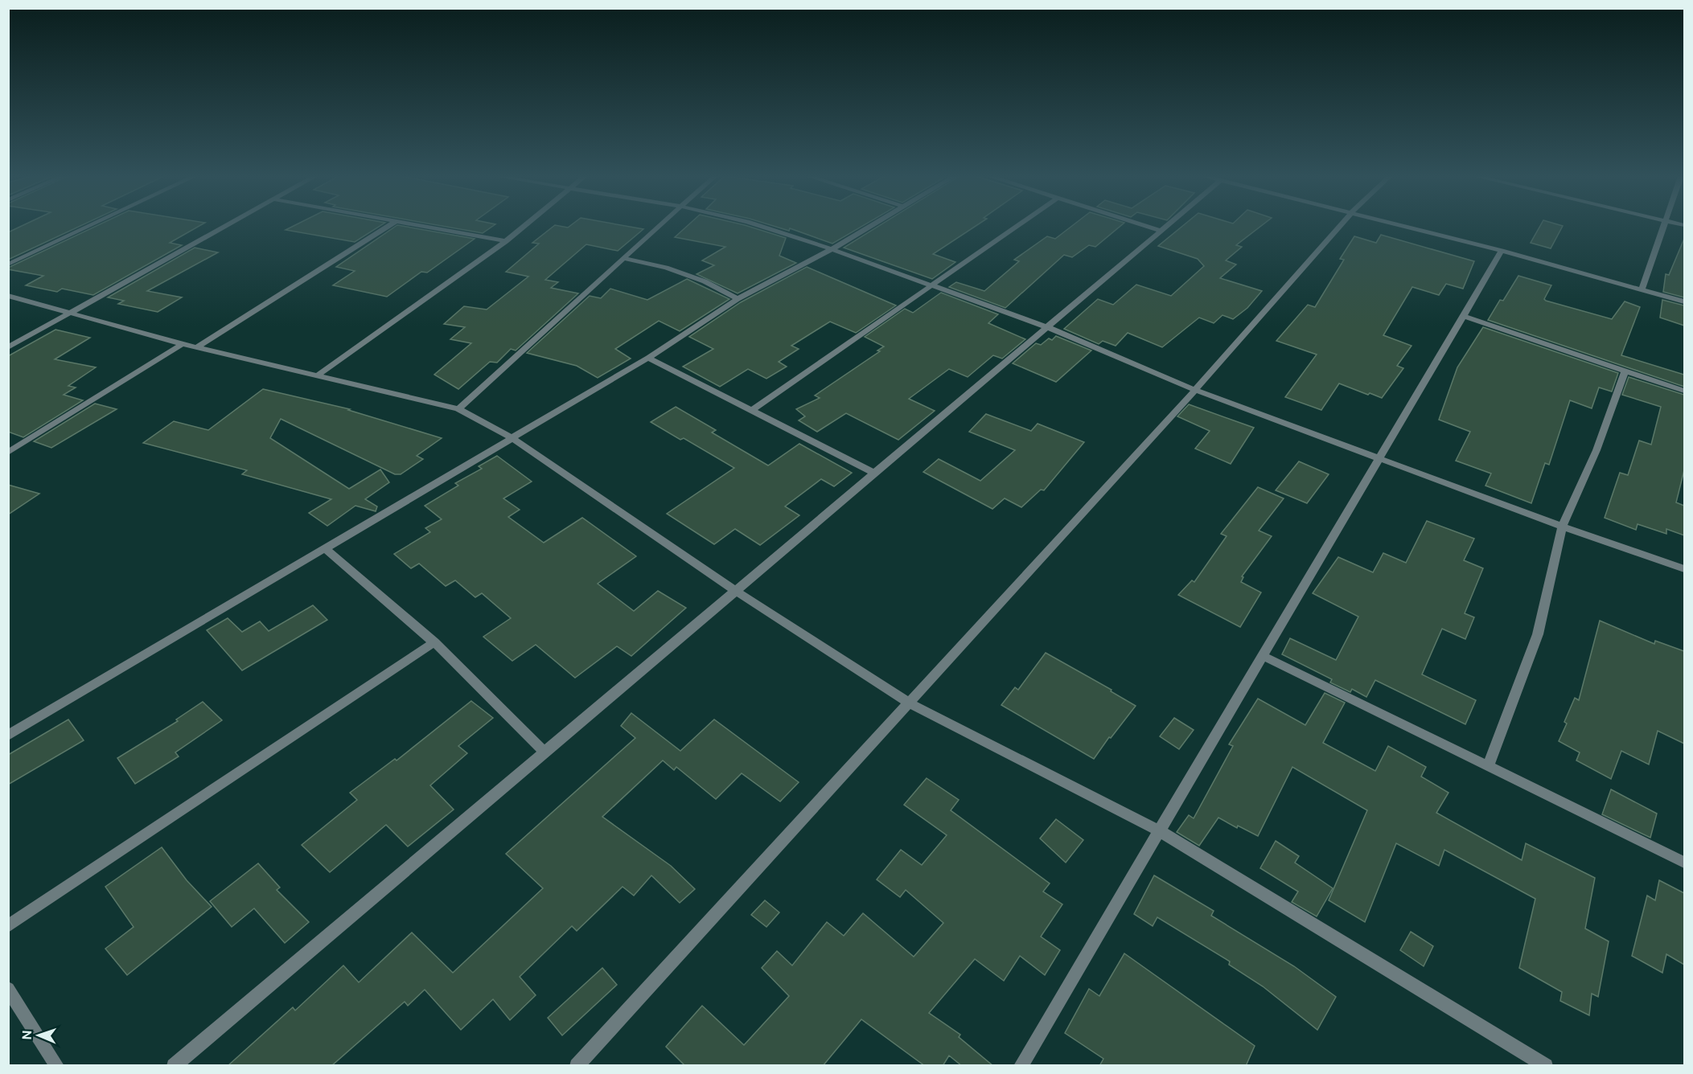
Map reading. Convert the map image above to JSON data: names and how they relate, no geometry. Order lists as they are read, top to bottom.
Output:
{
  "north": "left"
}
